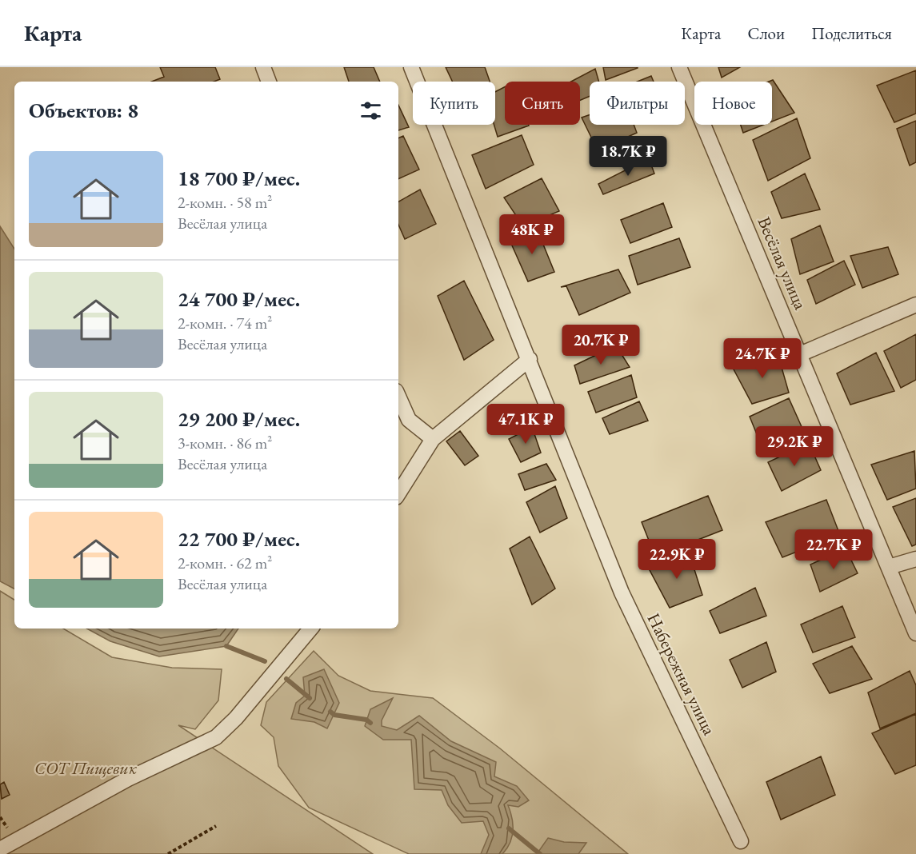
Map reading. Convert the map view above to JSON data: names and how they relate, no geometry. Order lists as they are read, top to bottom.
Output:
{
  "streets": {
    "street": ["Весёлая улица", "Набережная улица"]
  },
  "parks": ["СОТ Пищевик"],
  "page": {
    "header": "Карта",
    "nav": ["Карта", "Слои", "Поделиться"],
    "chip": [
      "Купить",
      "Снять",
      "Фильтры",
      "Новое"
    ],
    "heading": "Объектов: 8",
    "price": [
      "18.7K ₽",
      "48K ₽",
      "20.7K ₽",
      "24.7K ₽",
      "47.1K ₽",
      "29.2K ₽",
      "22.7K ₽",
      "22.9K ₽"
    ],
    "list": [
      {
        "name": "18 700 ₽/мес.",
        "note": "2-комн. · 58 m² · Весёлая улица"
      },
      {
        "name": "24 700 ₽/мес.",
        "note": "2-комн. · 74 m² · Весёлая улица"
      },
      {
        "name": "29 200 ₽/мес.",
        "note": "3-комн. · 86 m² · Весёлая улица"
      },
      {
        "name": "22 700 ₽/мес.",
        "note": "2-комн. · 62 m² · Весёлая улица"
      }
    ]
  }
}
